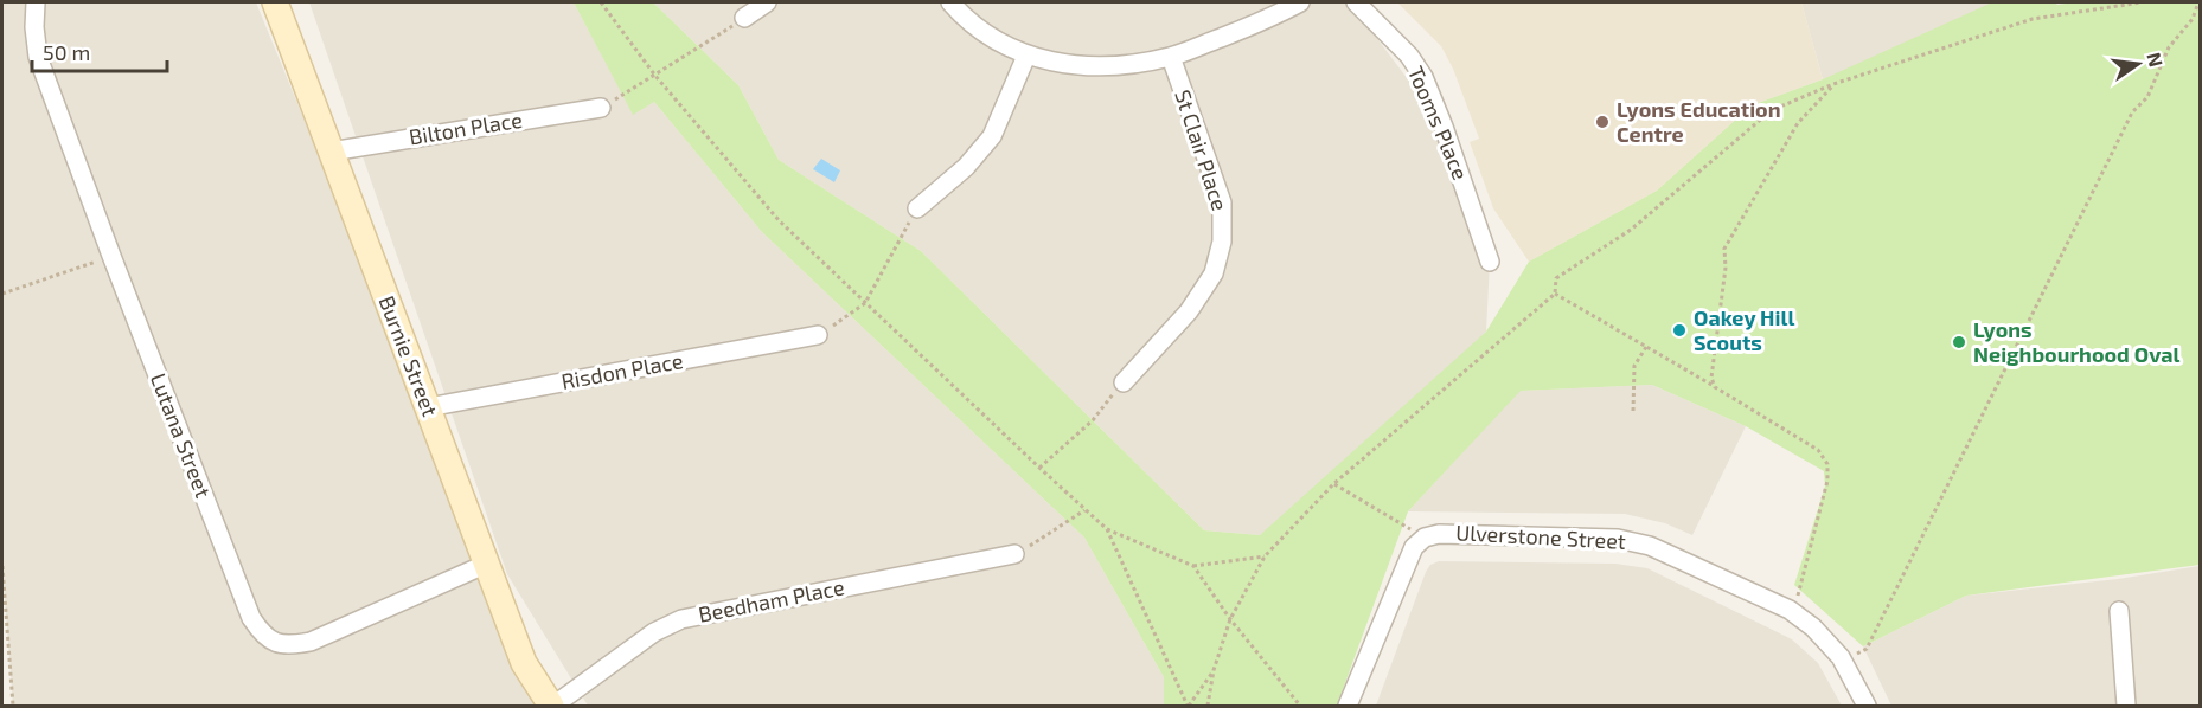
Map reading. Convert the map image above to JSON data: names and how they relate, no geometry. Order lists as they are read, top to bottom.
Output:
{
  "streets": {
    "street": [
      "Tooms Place",
      "Bilton Place",
      "St Clair Place",
      "Burnie Street",
      "Risdon Place",
      "Lutana Street",
      "Ulverstone Street",
      "Beedham Place"
    ]
  },
  "crossings": [
    ["Bilton Place", "Burnie Street"],
    ["Burnie Street", "Risdon Place"],
    ["Burnie Street", "Lutana Street"],
    ["Burnie Street", "Beedham Place"]
  ],
  "places": ["Lyons Education Centre", "Oakey Hill Scouts", "Lyons Neighbourhood Oval"],
  "scale_bar": "50 m",
  "north": "right"
}
